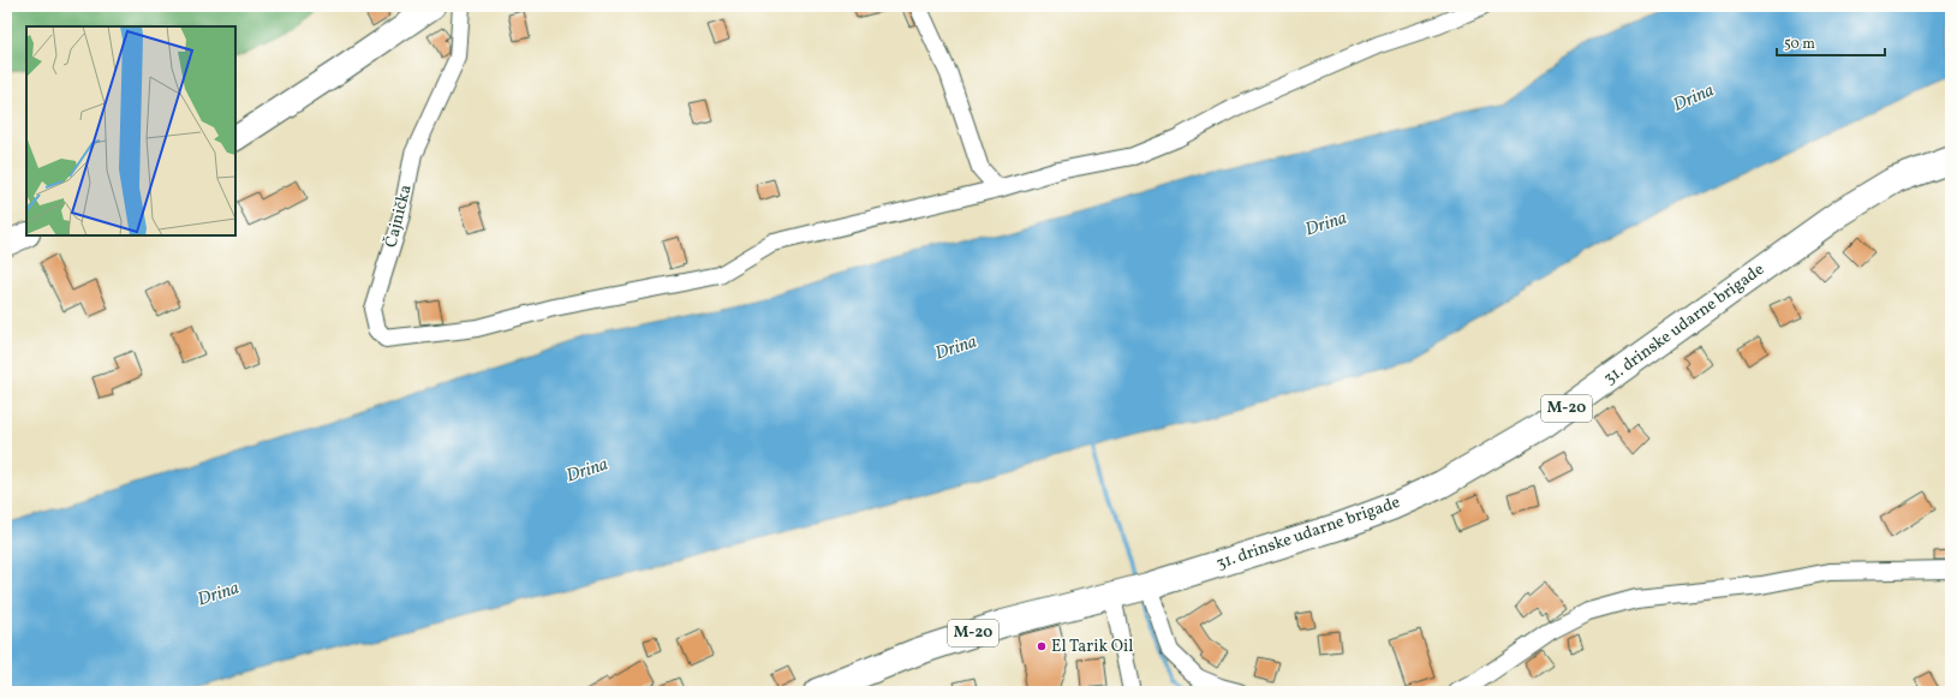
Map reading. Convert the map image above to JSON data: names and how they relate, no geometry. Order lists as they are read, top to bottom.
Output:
{
  "streets": {
    "main road": ["31. drinske udarne brigade", "M-20"],
    "street": ["Čajnička"]
  },
  "water": ["Drina"],
  "places": ["El Tarik Oil"],
  "scale_bar": "50 m"
}
